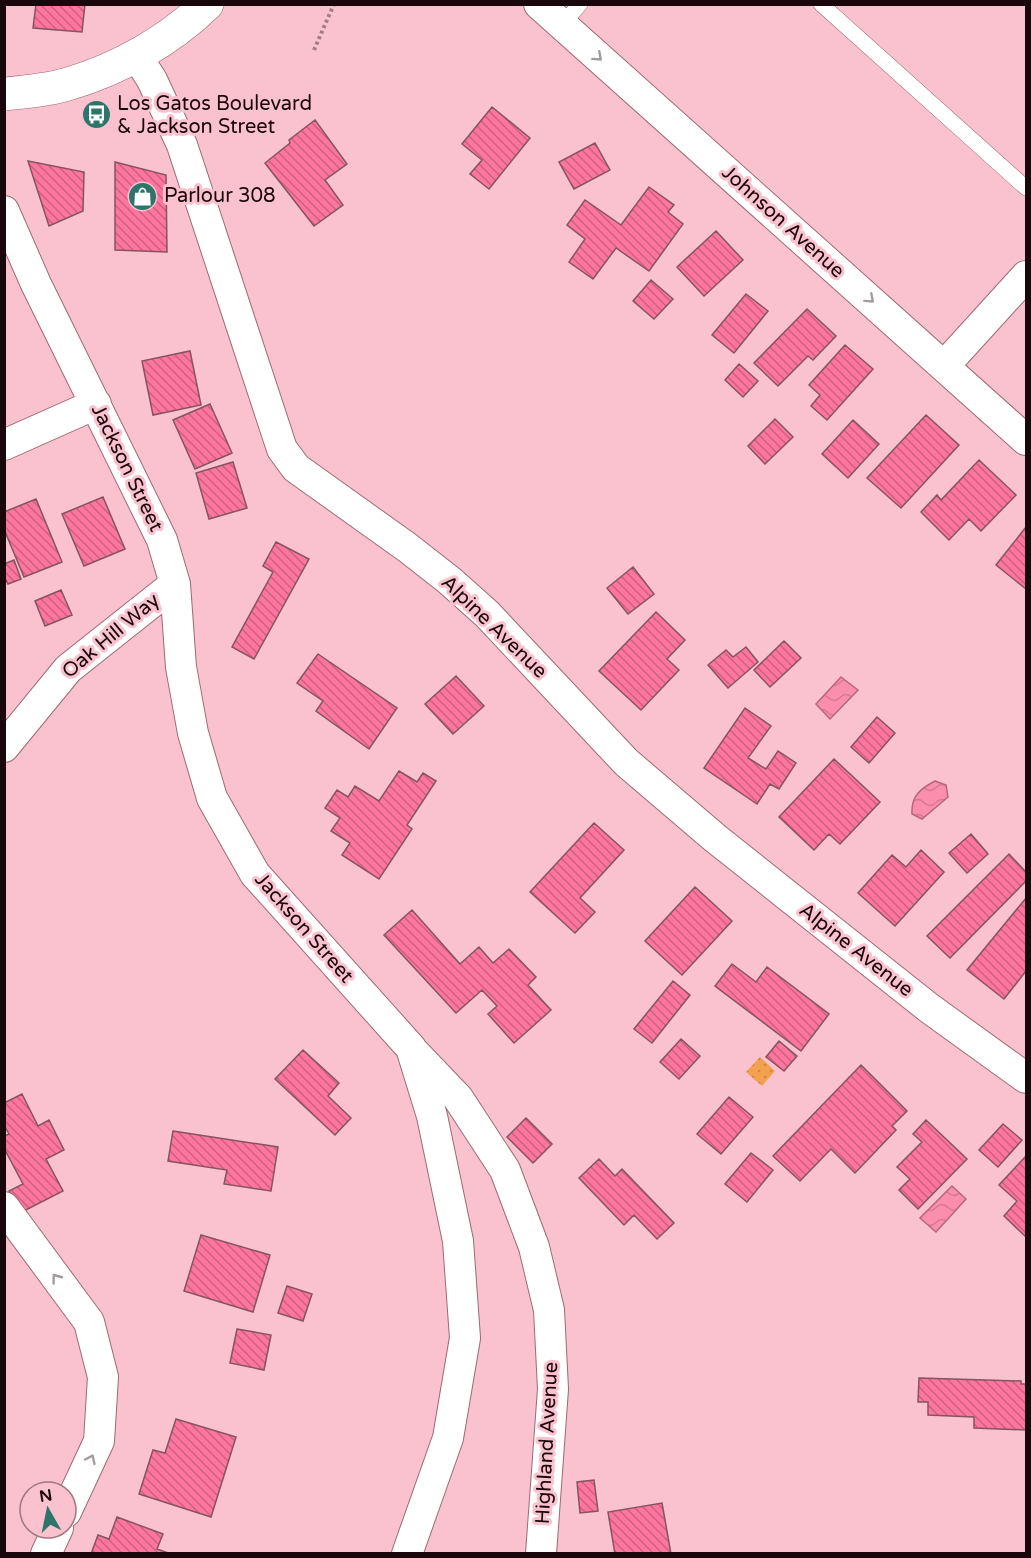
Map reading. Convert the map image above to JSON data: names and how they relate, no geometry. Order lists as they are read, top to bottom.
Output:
{
  "streets": {
    "street": [
      "Johnson Avenue",
      "Jackson Street",
      "Alpine Avenue",
      "Oak Hill Way",
      "Highland Avenue"
    ]
  },
  "crossings": [
    ["Jackson Street", "Oak Hill Way"],
    ["Jackson Street", "Highland Avenue"]
  ],
  "one_way": ["Johnson Avenue"],
  "places": {
    "bus stop": ["Los Gatos Boulevard & Jackson Street"],
    "shop": ["Parlour 308"]
  },
  "north": "top"
}
